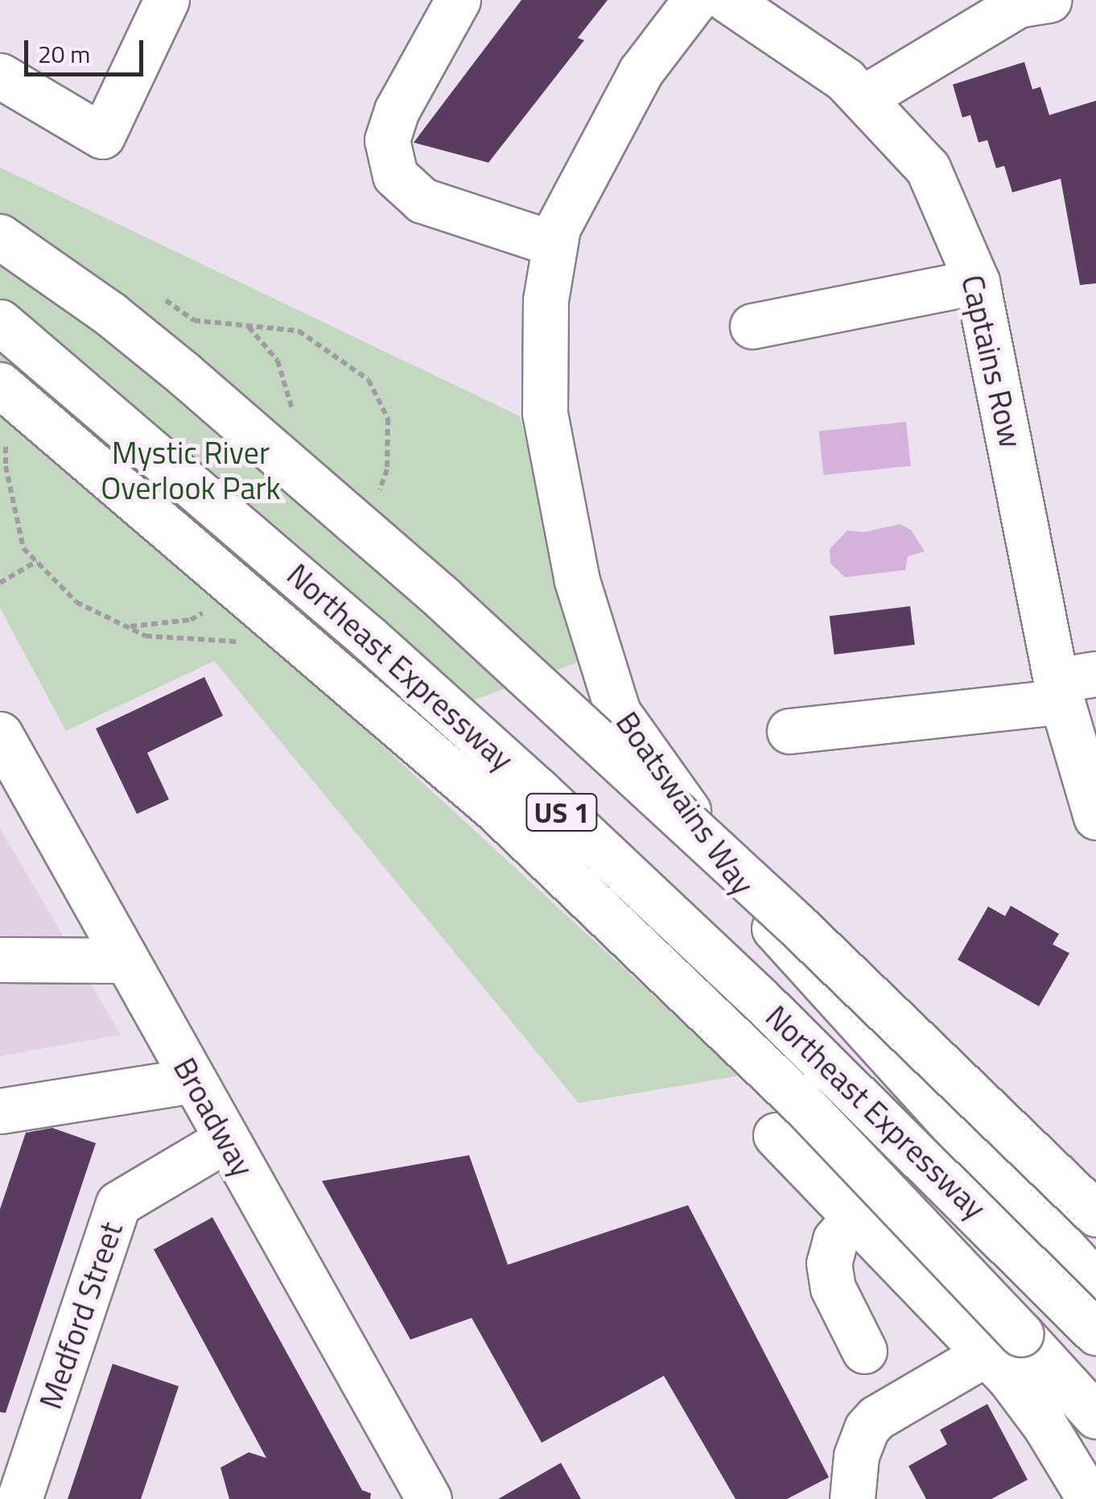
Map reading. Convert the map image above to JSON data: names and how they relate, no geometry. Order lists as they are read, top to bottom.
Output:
{
  "streets": {
    "main road": [
      "Captains Row",
      "Northeast Expressway",
      "Boatswains Way",
      "US 1",
      "Broadway",
      "Medford Street"
    ]
  },
  "crossings": [
    ["Broadway", "Medford Street"]
  ],
  "parks": ["Mystic River Overlook Park"],
  "scale_bar": "20 m"
}
